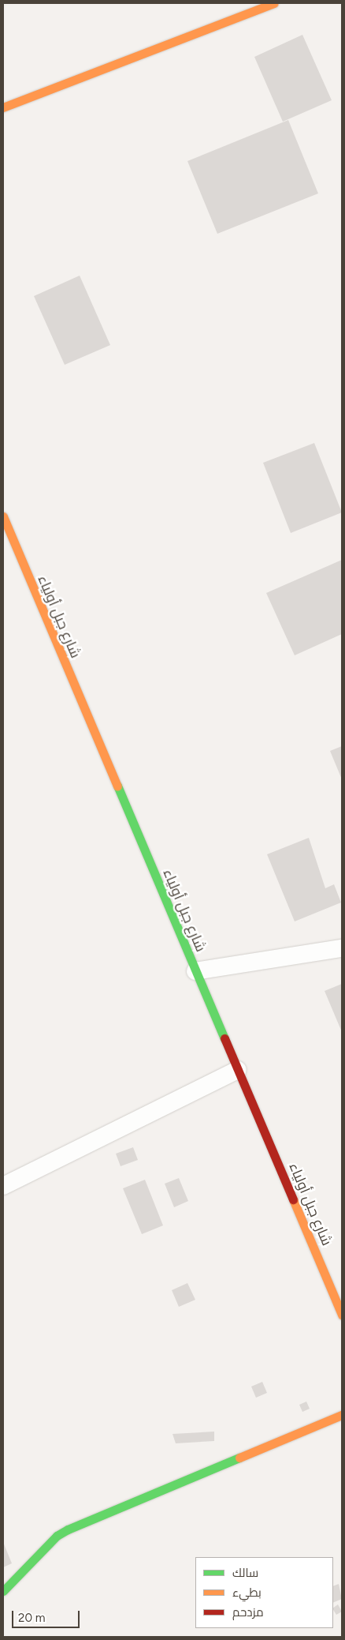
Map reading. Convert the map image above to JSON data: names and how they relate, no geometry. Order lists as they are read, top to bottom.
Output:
{
  "streets": {
    "main road": ["شارع جبل أولياء"]
  },
  "legend": ["سالك", "بطيء", "مزدحم"],
  "scale_bar": "20 m"
}
